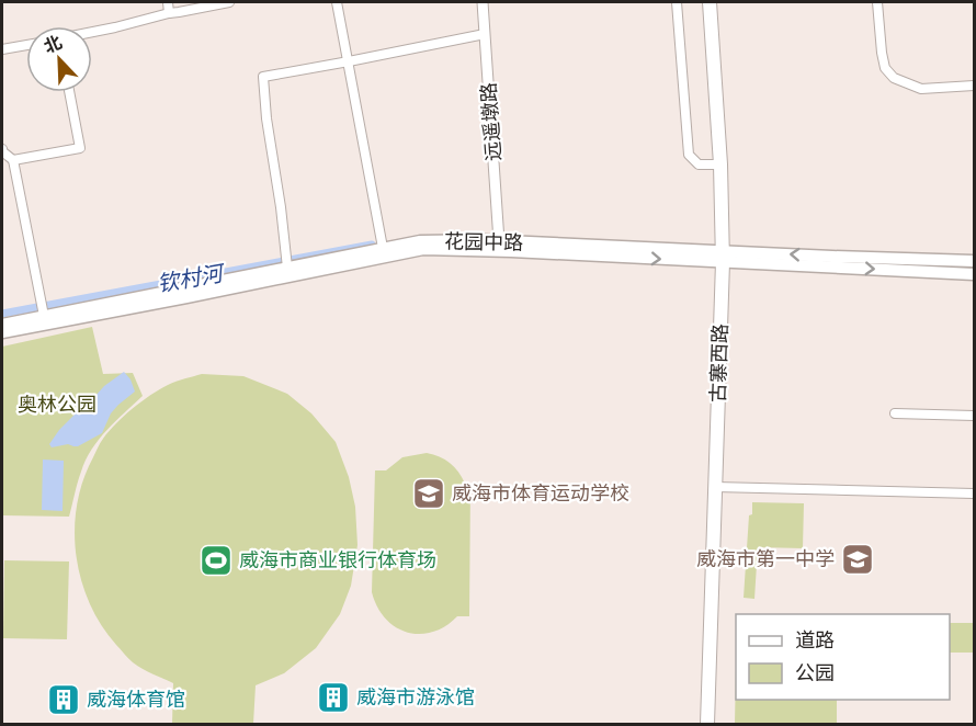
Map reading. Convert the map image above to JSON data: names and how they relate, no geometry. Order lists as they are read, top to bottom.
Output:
{
  "streets": {
    "main road": ["花园中路", "古寨西路"],
    "street": ["远遥墩路"]
  },
  "crossings": [
    ["远遥墩路", "花园中路"],
    ["花园中路", "古寨西路"]
  ],
  "water": ["钦村河"],
  "parks": ["奥林公园"],
  "places": {
    "school or university": ["威海市体育运动学校", "威海市第一中学"],
    "sports": ["威海市商业银行体育场"],
    "building": ["威海市游泳馆", "威海体育馆"]
  },
  "legend": ["道路", "公园"],
  "north": "top left"
}
